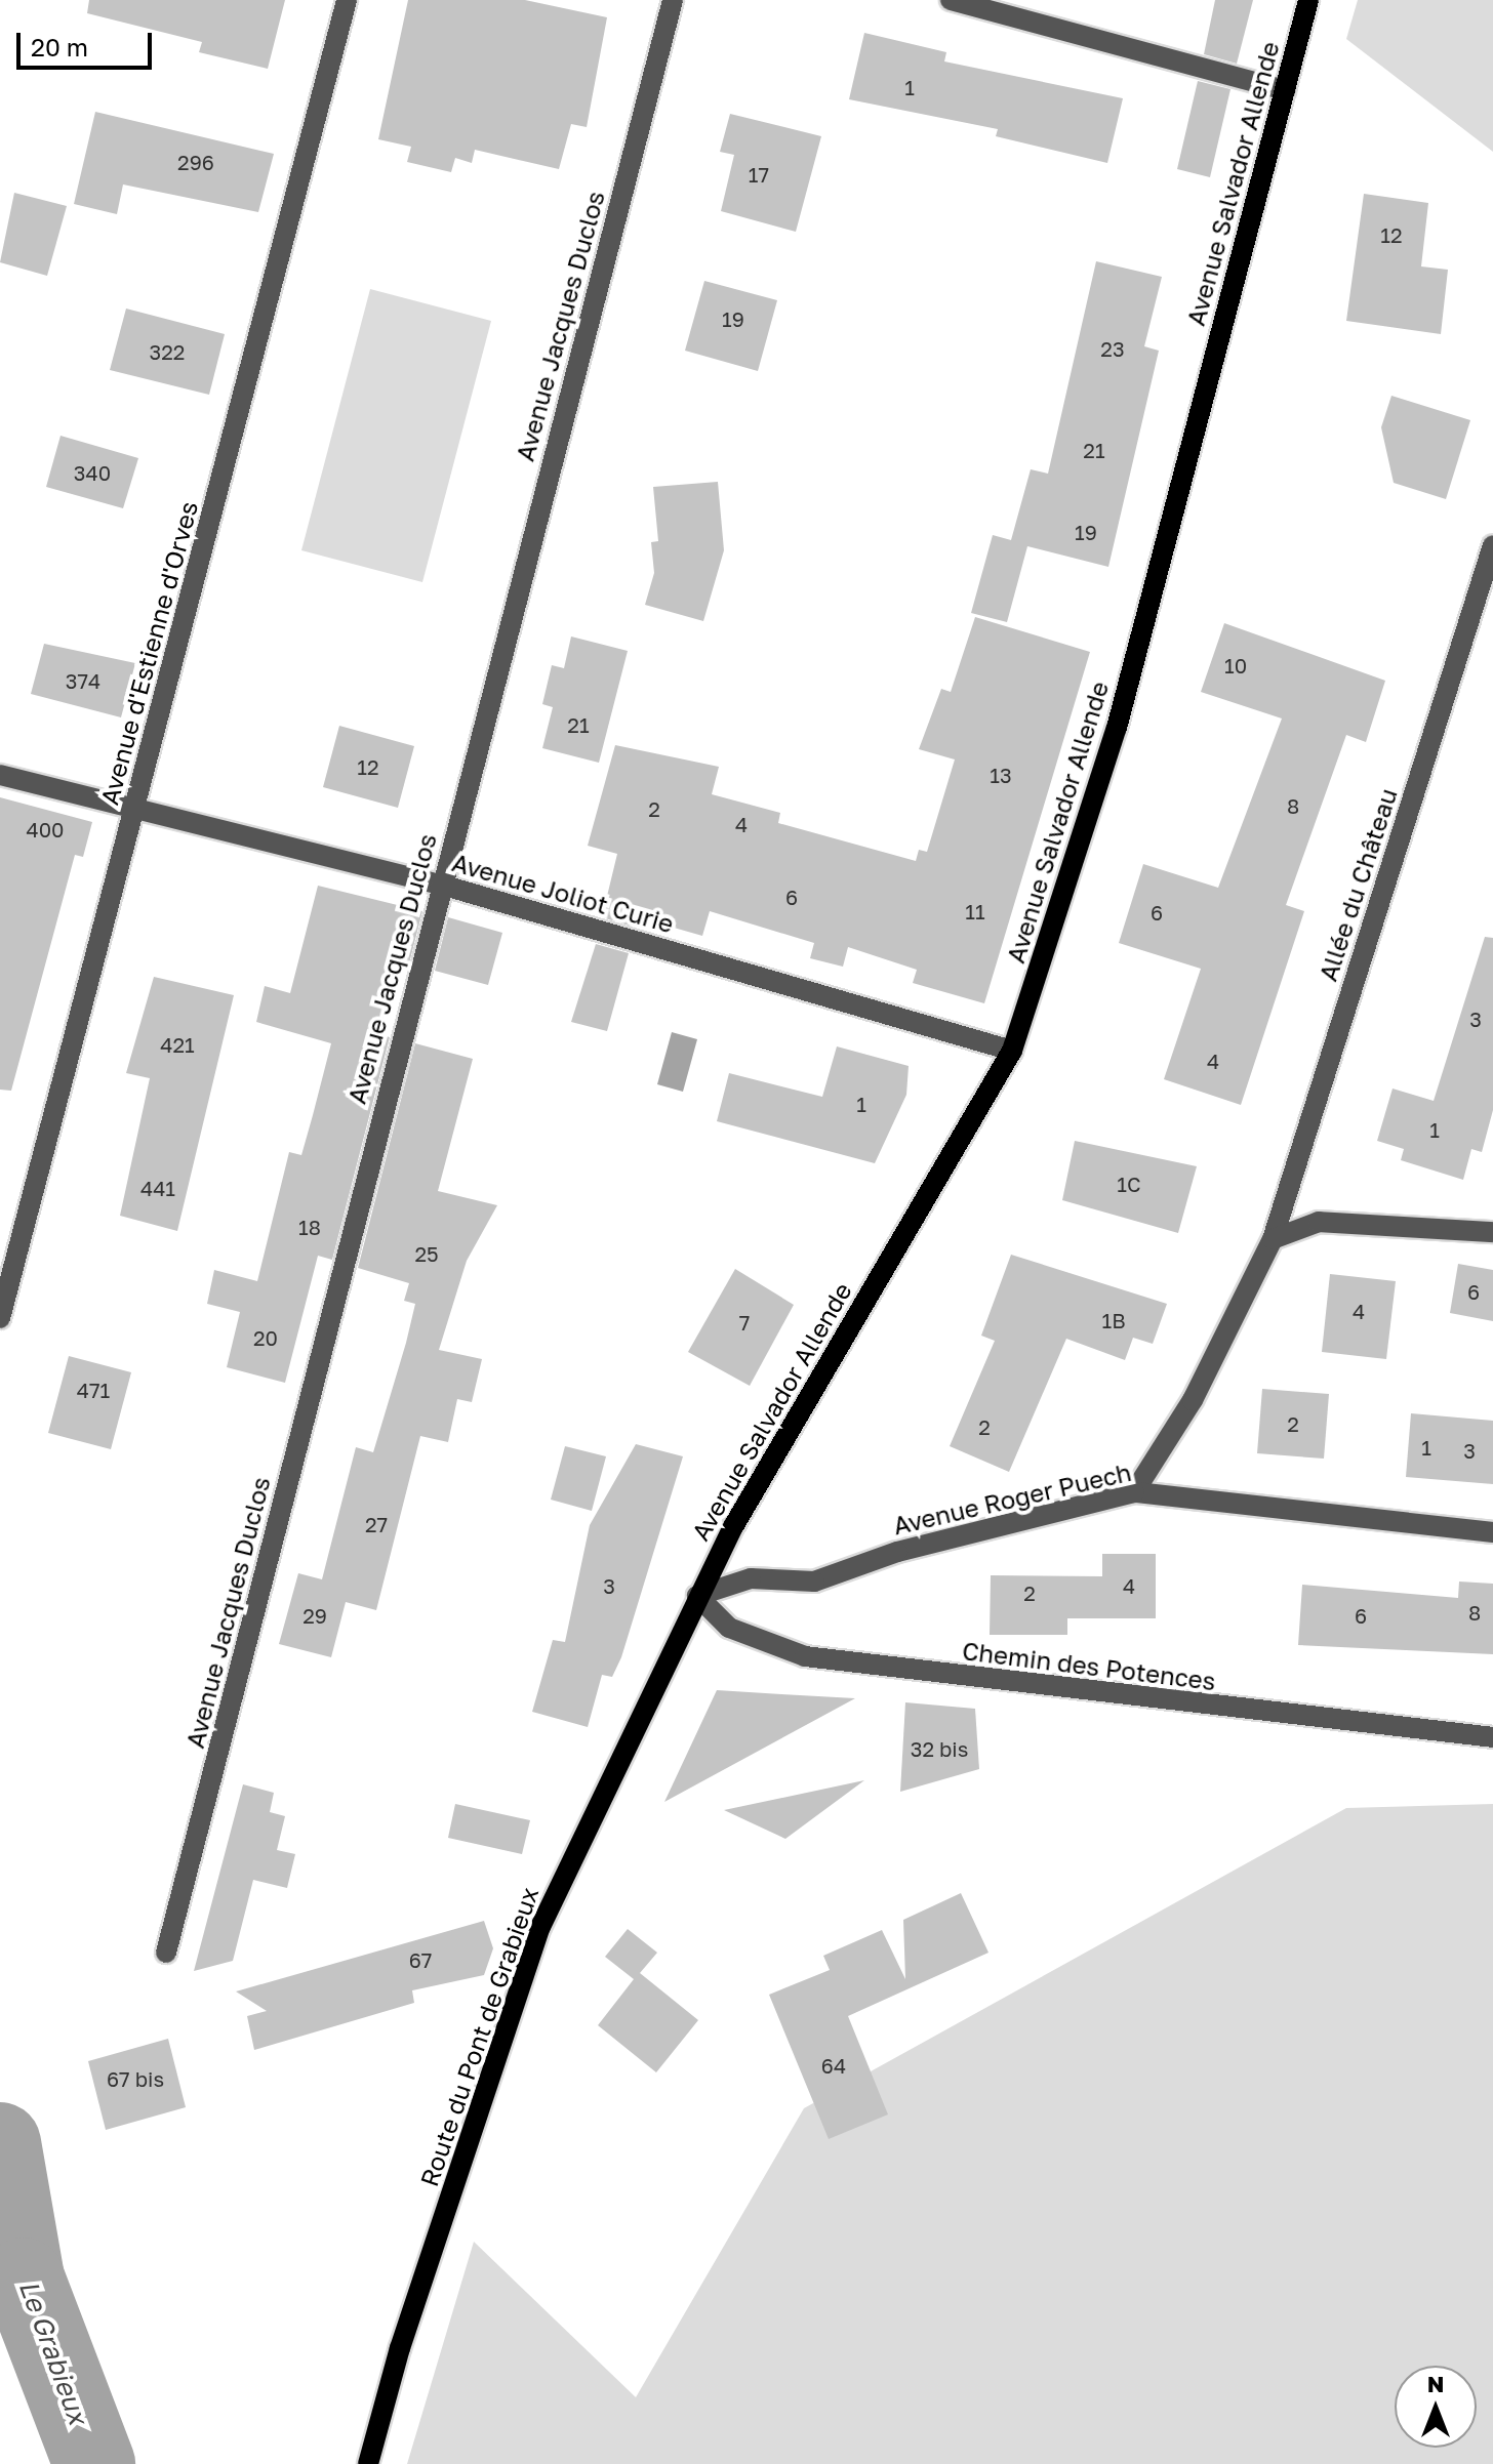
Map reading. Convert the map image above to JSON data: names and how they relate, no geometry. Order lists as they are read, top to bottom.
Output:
{
  "streets": {
    "main road": ["Avenue Salvador Allende", "Route du Pont de Grabieux"],
    "street": [
      "Avenue Jacques Duclos",
      "Avenue d'Estienne d'Orves",
      "Allée du Château",
      "Avenue Joliot Curie",
      "Avenue Roger Puech",
      "Chemin des Potences"
    ]
  },
  "crossings": [
    ["Avenue Salvador Allende", "Avenue Joliot Curie"],
    ["Avenue Salvador Allende", "Avenue Roger Puech"],
    ["Avenue Salvador Allende", "Chemin des Potences"],
    ["Avenue Salvador Allende", "Route du Pont de Grabieux"],
    ["Avenue Jacques Duclos", "Avenue Joliot Curie"],
    ["Avenue d'Estienne d'Orves", "Avenue Joliot Curie"],
    ["Allée du Château", "Avenue Roger Puech"],
    ["Avenue Roger Puech", "Chemin des Potences"],
    ["Avenue Roger Puech", "Route du Pont de Grabieux"],
    ["Chemin des Potences", "Route du Pont de Grabieux"]
  ],
  "water": ["Le Grabieux"],
  "house_numbers": [
    "1",
    "296",
    "17",
    "12",
    "19",
    "23",
    "322",
    "21",
    "340",
    "19",
    "10",
    "374",
    "21",
    "12",
    "13",
    "8",
    "2",
    "4",
    "400",
    "6",
    "11",
    "6",
    "3",
    "421",
    "4",
    "1",
    "1",
    "1C",
    "441",
    "18",
    "25",
    "6",
    "4",
    "1B",
    "7",
    "20",
    "471",
    "2",
    "2",
    "1",
    "3",
    "27",
    "3",
    "4",
    "2",
    "8",
    "29",
    "6",
    "32 bis",
    "67",
    "64",
    "67 bis"
  ],
  "scale_bar": "20 m",
  "north": "top"
}
